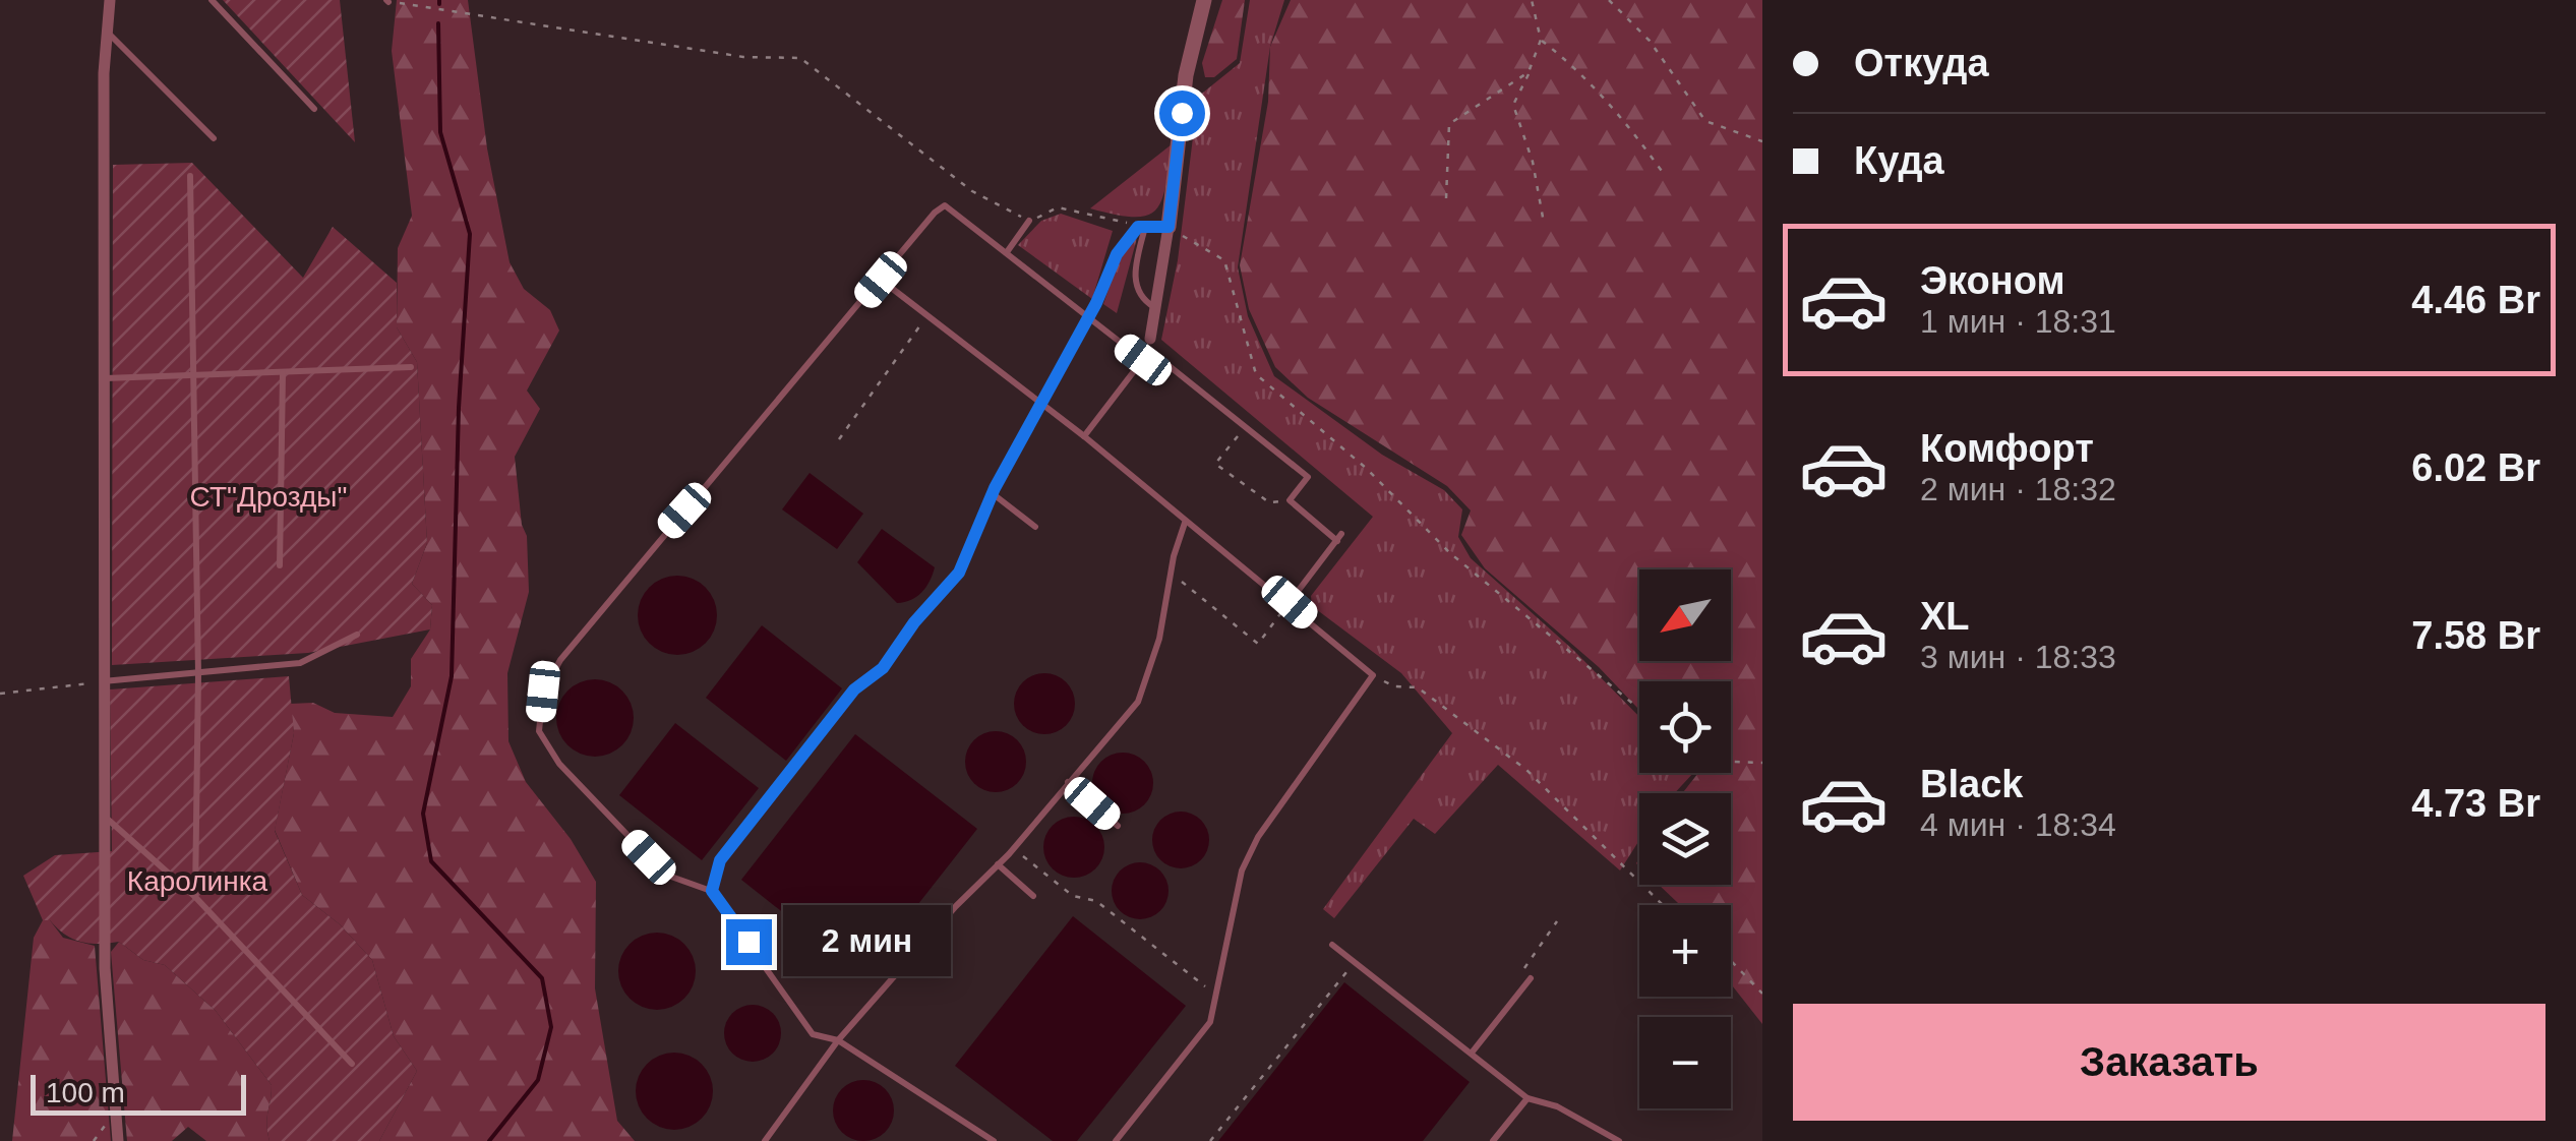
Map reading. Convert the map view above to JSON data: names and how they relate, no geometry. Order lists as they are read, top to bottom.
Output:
{
  "parks": ["СТ\"Дрозды\"", "Каролинка"],
  "scale_bar": "100 m",
  "north": "bottom left",
  "page": {
    "banner": ["Откуда", "Куда"],
    "list": [
      {
        "name": "Эконом",
        "note": "1 мин · 18:31",
        "value": "4.46 Br"
      },
      {
        "name": "Комфорт",
        "note": "2 мин · 18:32",
        "value": "6.02 Br"
      },
      {
        "name": "XL",
        "note": "3 мин · 18:33",
        "value": "7.58 Br"
      },
      {
        "name": "Black",
        "note": "4 мин · 18:34",
        "value": "4.73 Br"
      }
    ],
    "map_buttons": ["+", "−"],
    "bubble": "2 мин",
    "buttons": "Заказать",
    "scale": "100 m"
  }
}
